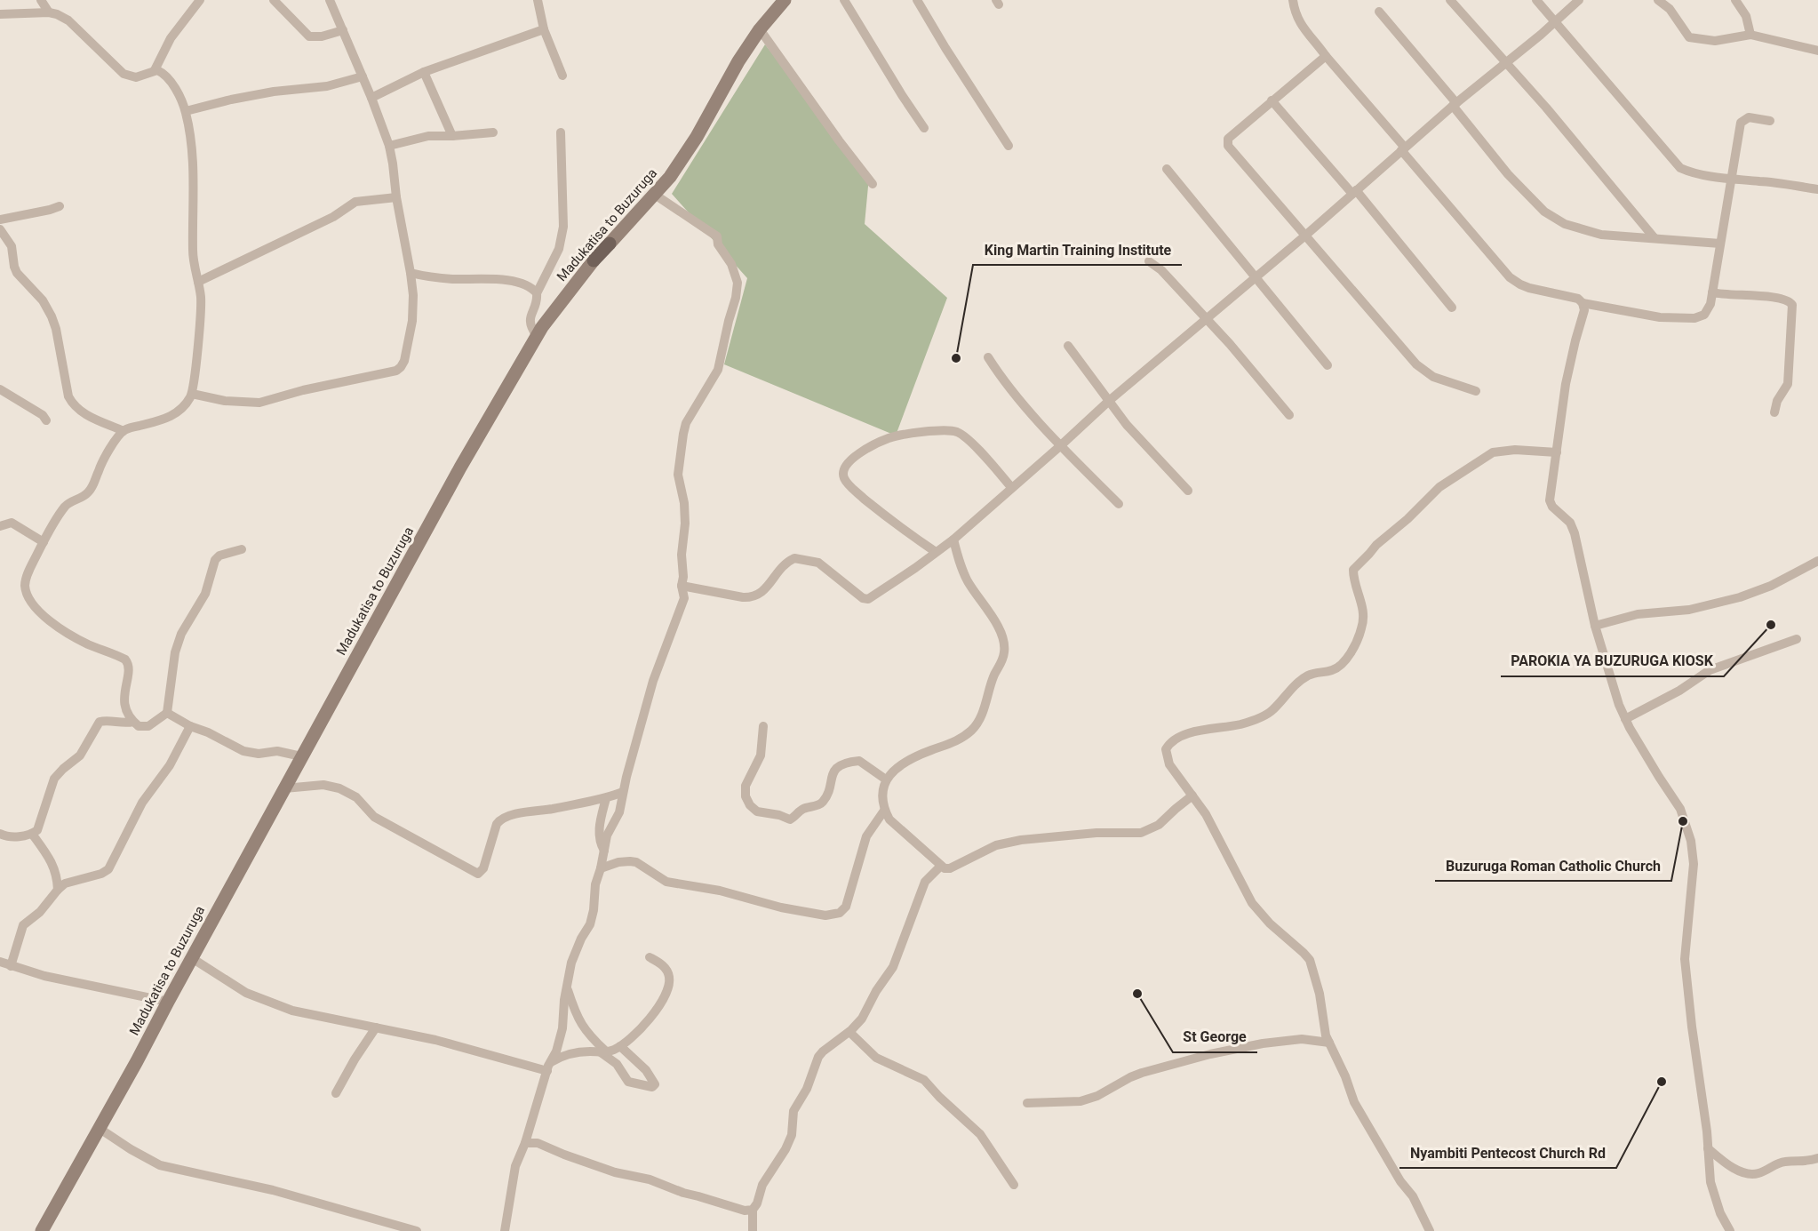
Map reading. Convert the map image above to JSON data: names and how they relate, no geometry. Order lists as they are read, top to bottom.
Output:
{
  "streets": {
    "main road": ["Madukatisa to Buzuruga"]
  },
  "places": [
    "King Martin Training Institute",
    "PAROKIA YA BUZURUGA KIOSK",
    "Buzuruga Roman Catholic Church",
    "St George",
    "Nyambiti Pentecost Church Rd"
  ]
}
